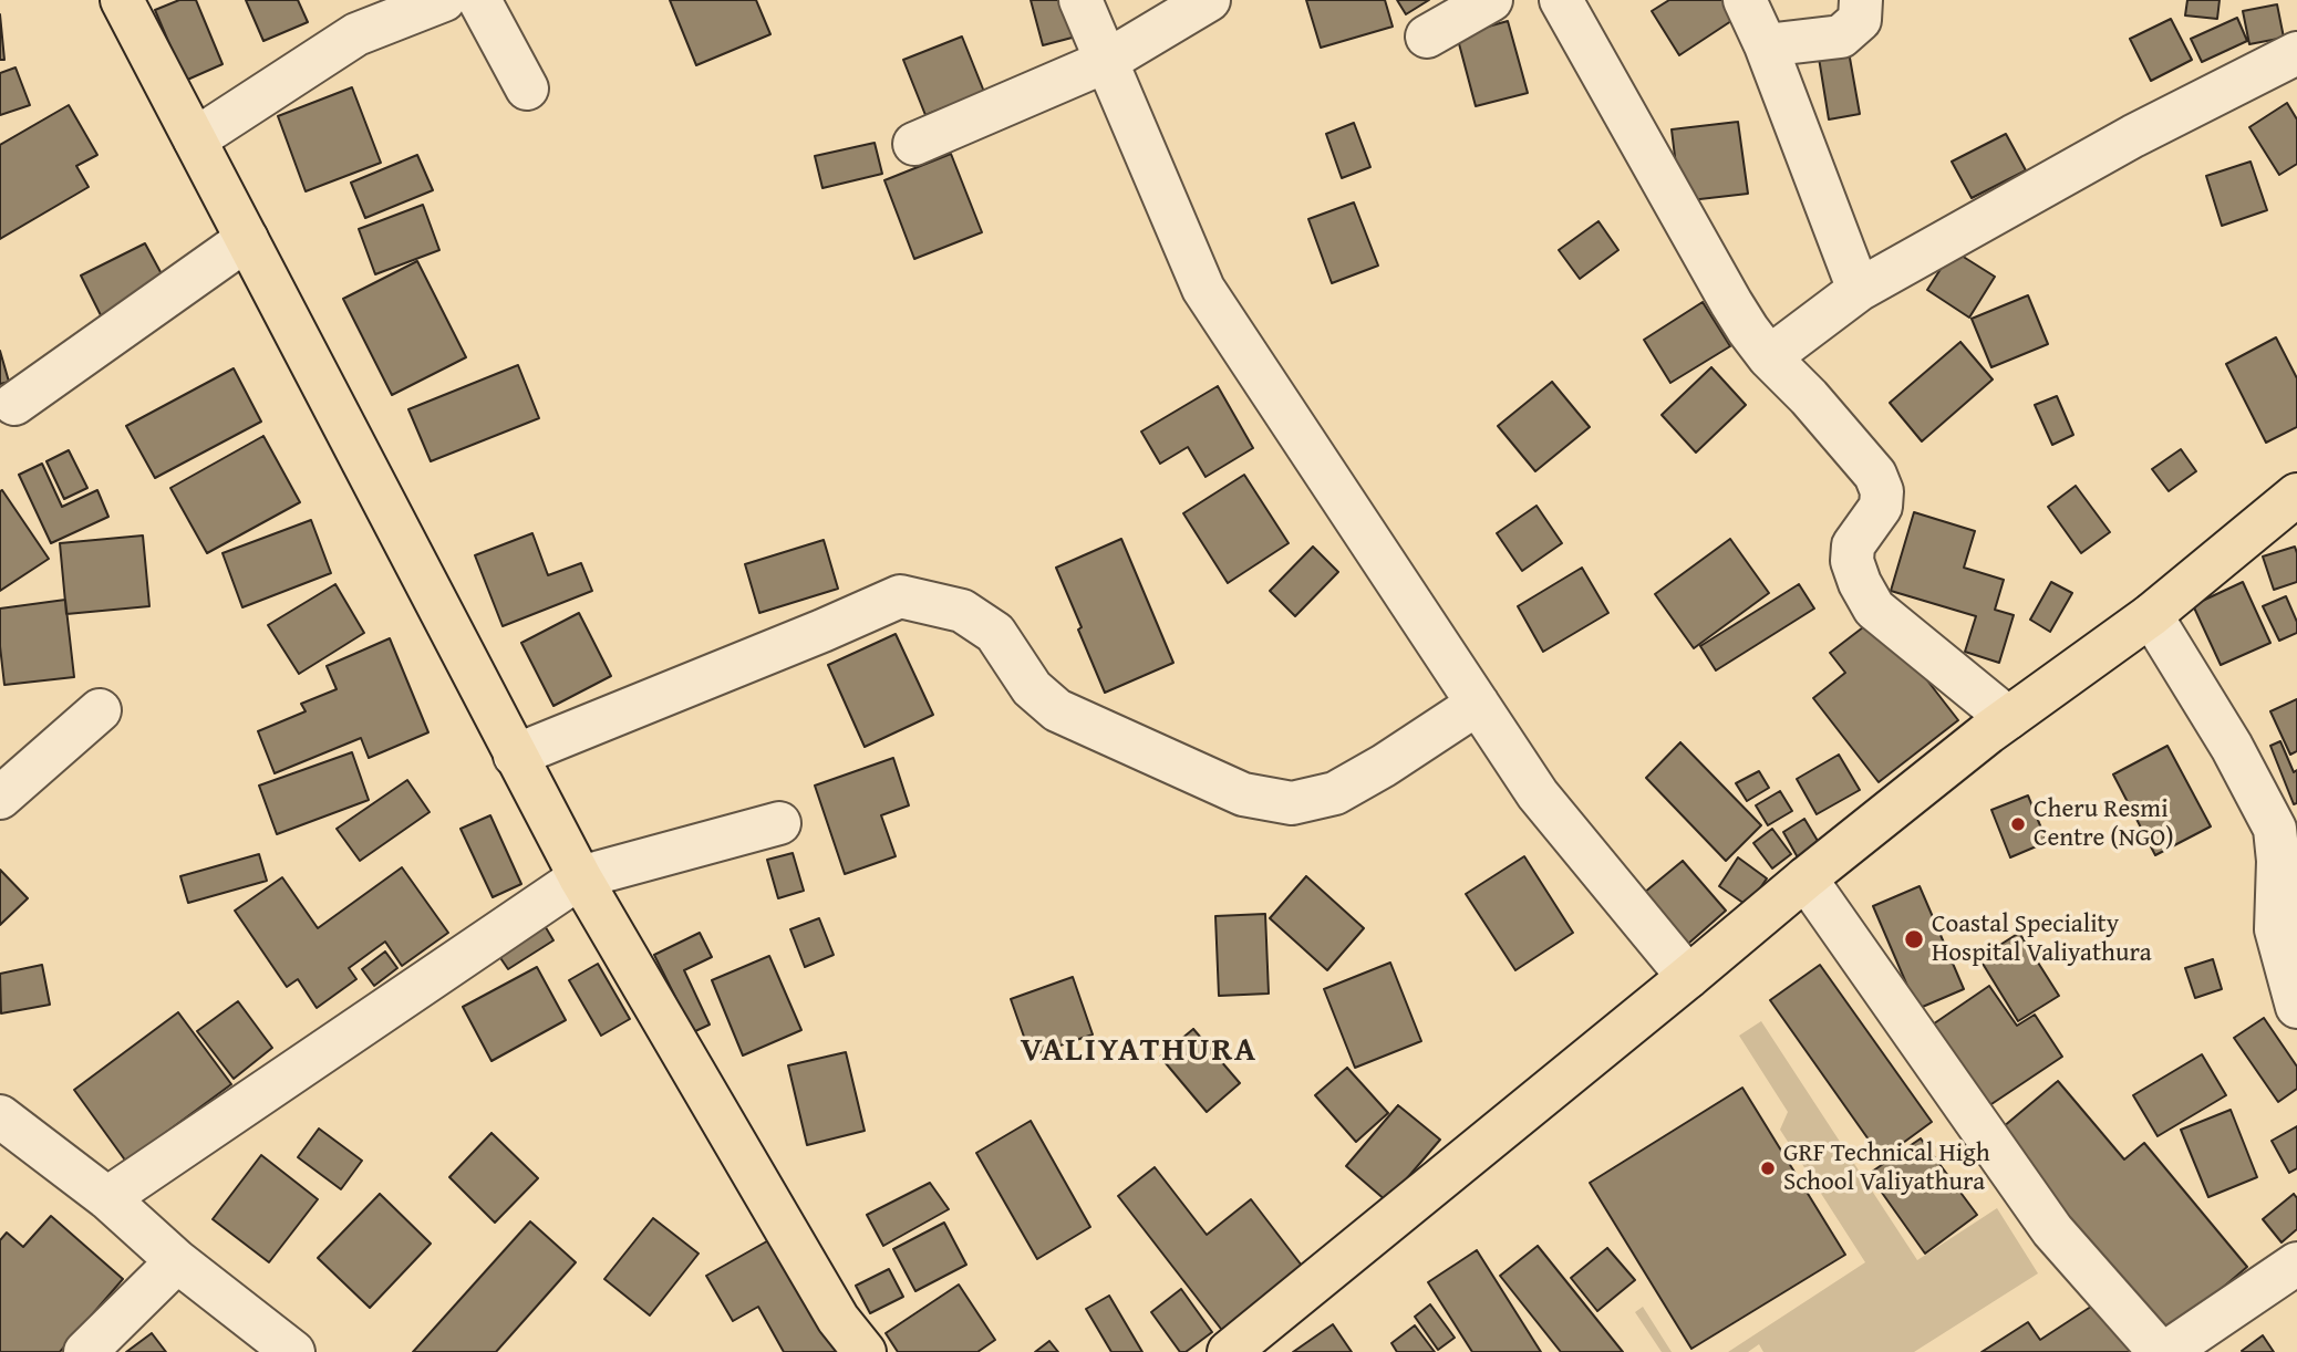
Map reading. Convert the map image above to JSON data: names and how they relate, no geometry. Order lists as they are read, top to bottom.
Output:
{
  "districts": ["VALIYATHURA"],
  "places": ["Cheru Resmi Centre (NGO)", "Coastal Speciality Hospital Valiyathura", "GRF Technical High School Valiyathura"]
}
